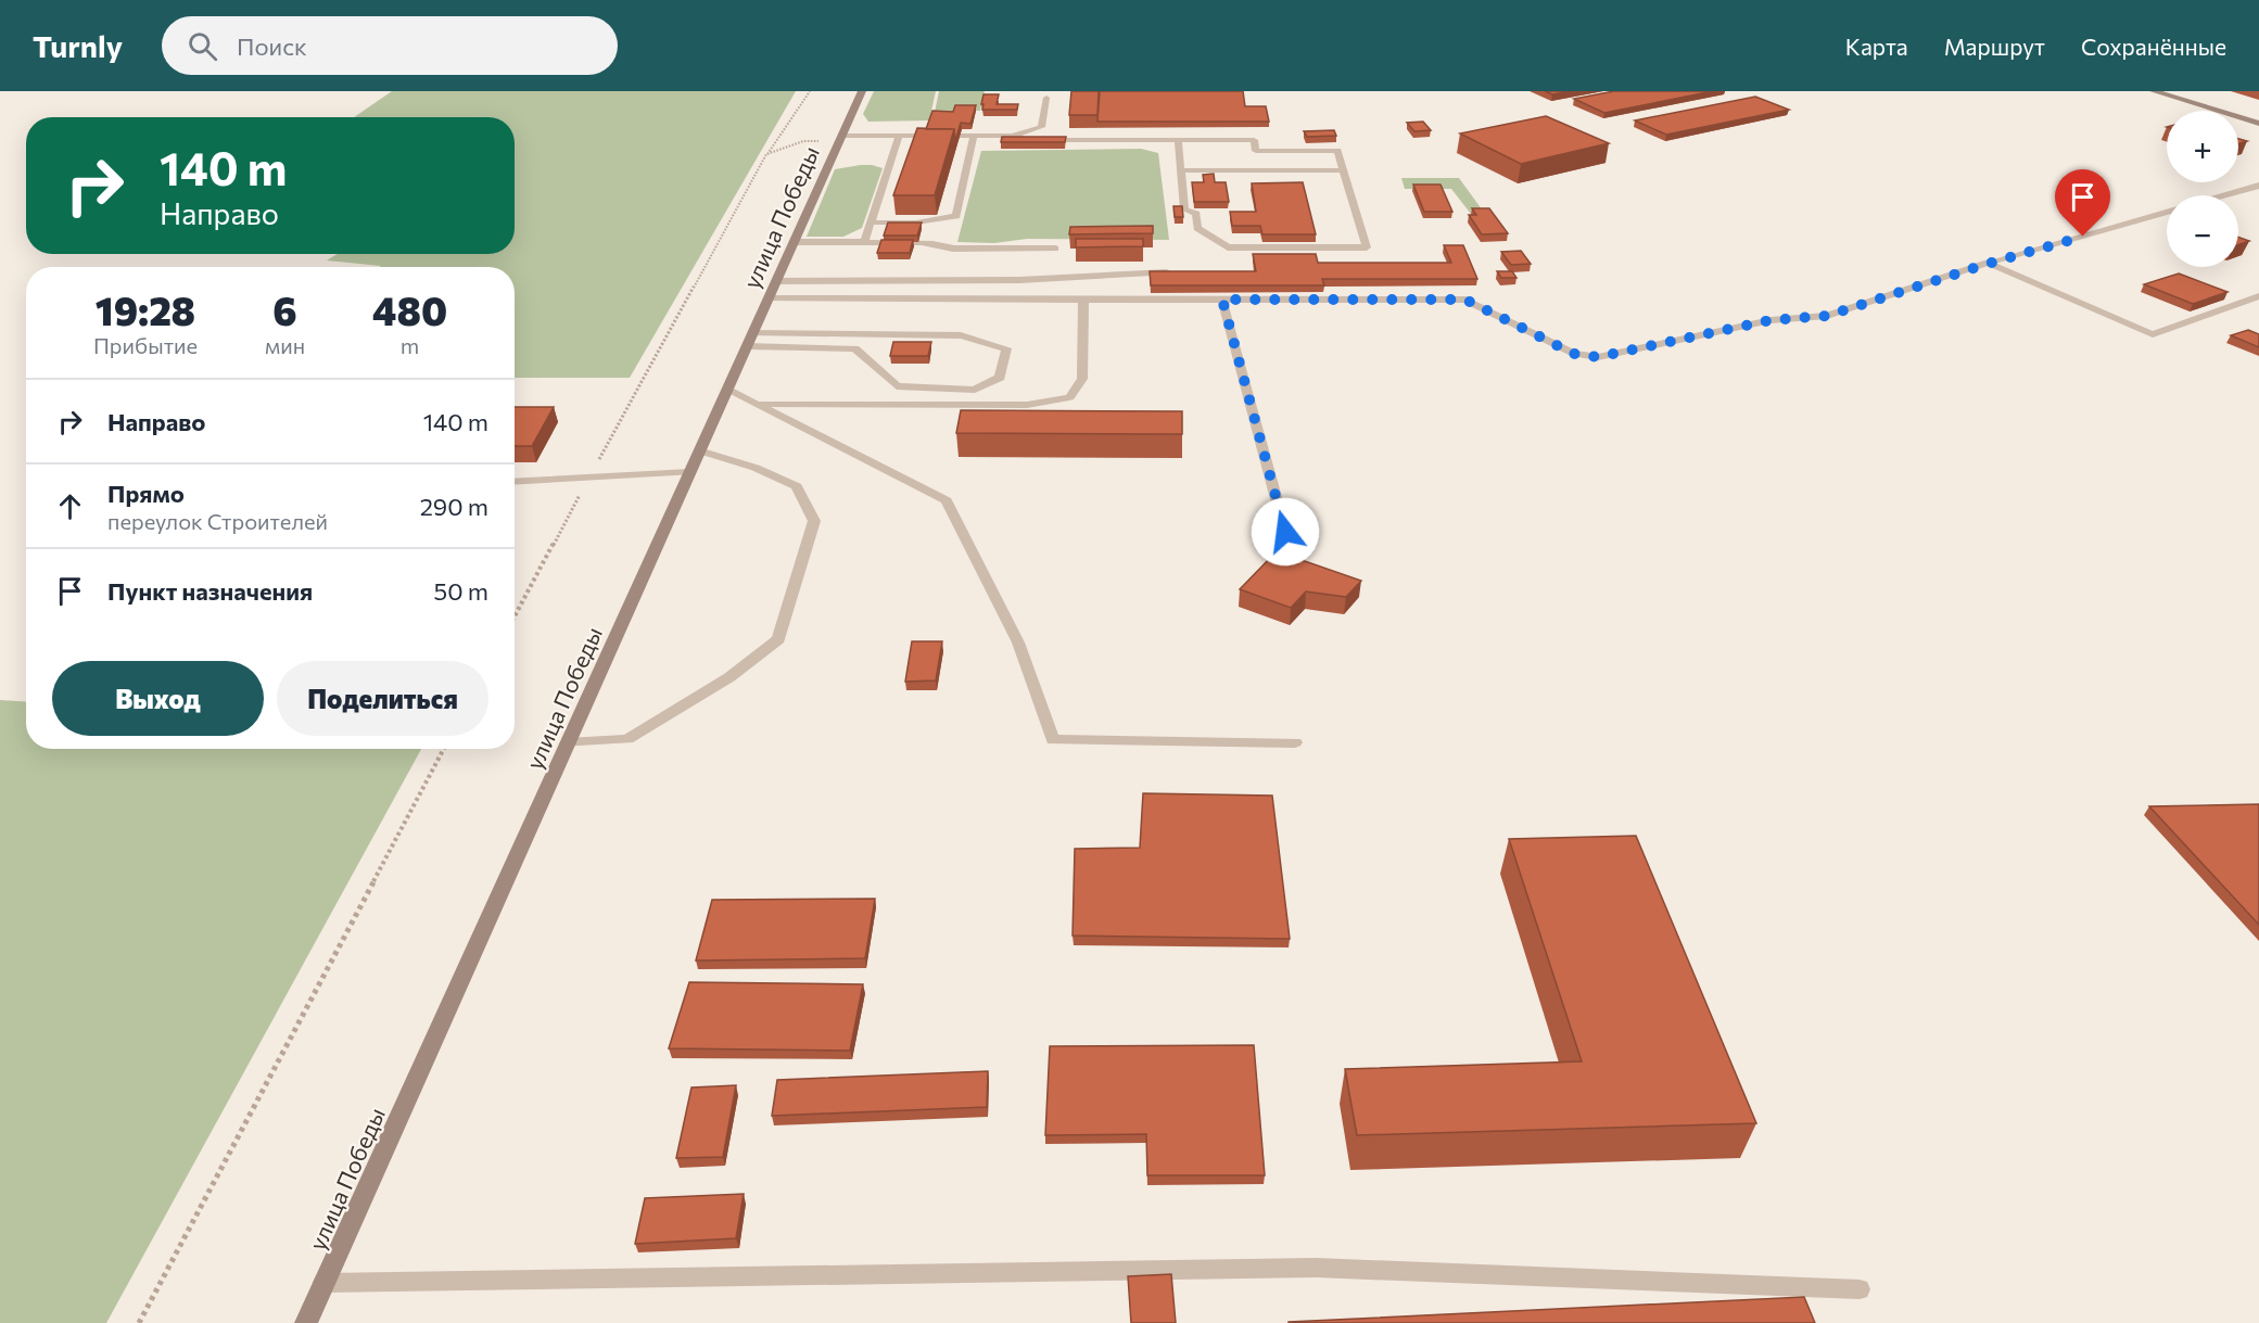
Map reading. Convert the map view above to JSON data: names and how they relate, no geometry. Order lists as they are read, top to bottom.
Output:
{
  "streets": {
    "main road": ["улица Победы"]
  },
  "page": {
    "header": "Turnly",
    "search": "Поиск",
    "nav": ["Карта", "Маршрут", "Сохранённые"],
    "map_buttons": ["+", "−"],
    "turn": ["140 m", "Направо"],
    "eta": [
      "19:28",
      "Прибытие",
      "6",
      "мин",
      "480",
      "m"
    ],
    "list": [
      {
        "name": "Направо",
        "value": "140 m"
      },
      {
        "name": "Прямо",
        "note": "переулок Строителей",
        "value": "290 m"
      },
      {
        "name": "Пункт назначения",
        "value": "50 m"
      }
    ],
    "buttons": ["Выход", "Поделиться"]
  }
}
